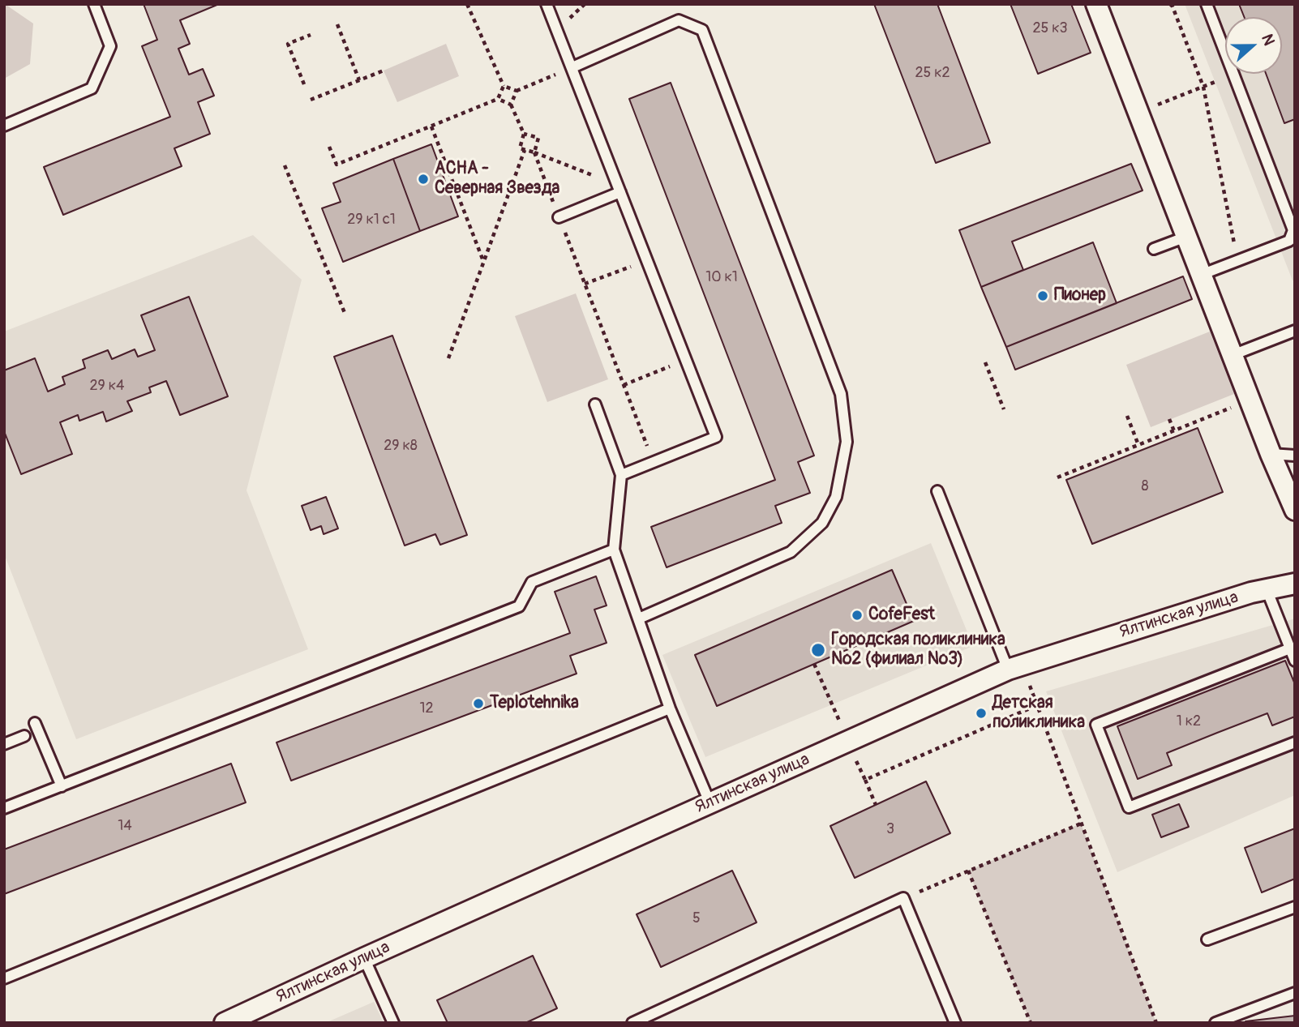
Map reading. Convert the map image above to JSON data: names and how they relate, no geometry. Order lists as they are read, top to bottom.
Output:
{
  "streets": {
    "street": ["Ялтинская улица"]
  },
  "places": [
    "АСНА - Северная Звезда",
    "Пионер",
    "CofeFest",
    "Городская поликлиника №2 (филиал №3)",
    "Teplotehnika",
    "Детская поликлиника"
  ],
  "house_numbers": [
    "25 к3",
    "25 к2",
    "29 к1 с1",
    "10 к1",
    "29 к4",
    "29 к8",
    "8",
    "12",
    "1 к2",
    "14",
    "3",
    "5"
  ],
  "north": "right"
}
